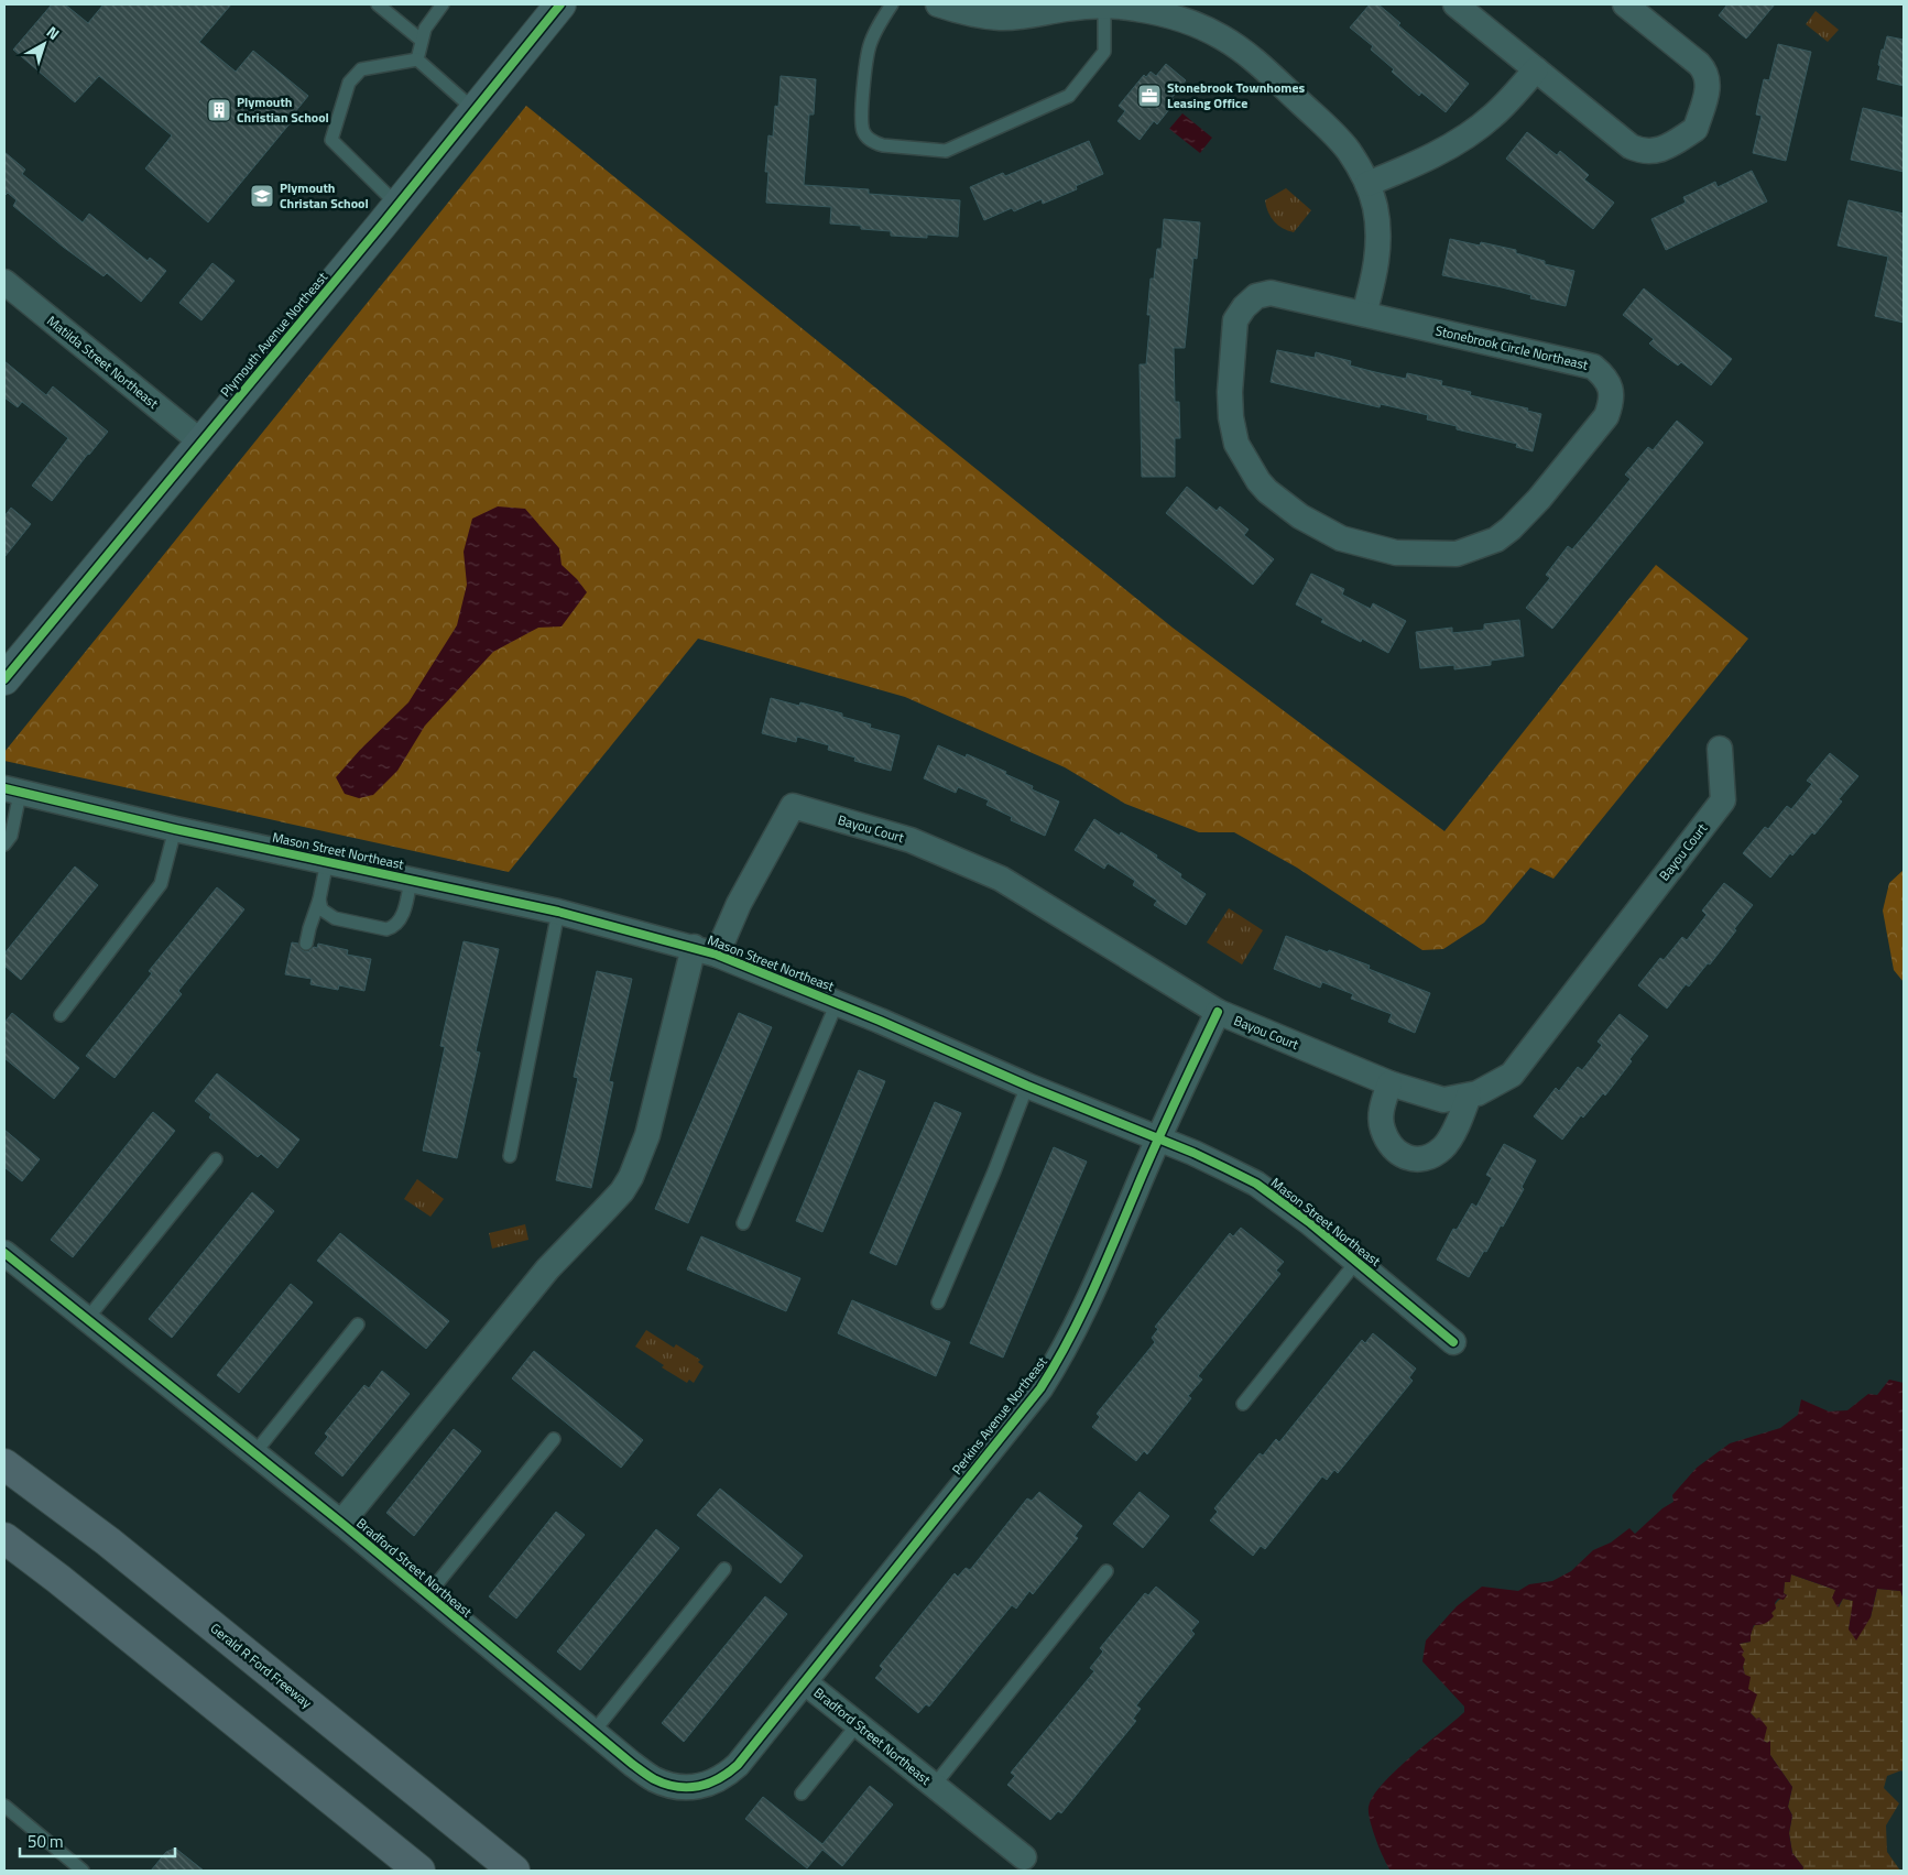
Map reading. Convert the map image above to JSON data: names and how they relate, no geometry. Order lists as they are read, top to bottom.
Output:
{
  "streets": {
    "highway": ["Gerald R Ford Freeway"],
    "main road": ["Plymouth Avenue Northeast"],
    "street": [
      "Stonebrook Circle Northeast",
      "Matilda Street Northeast",
      "Bayou Court",
      "Mason Street Northeast",
      "Perkins Avenue Northeast",
      "Bradford Street Northeast"
    ]
  },
  "crossings": [
    ["Plymouth Avenue Northeast", "Matilda Street Northeast"],
    ["Bayou Court", "Mason Street Northeast"],
    ["Bayou Court", "Perkins Avenue Northeast"],
    ["Mason Street Northeast", "Perkins Avenue Northeast"],
    ["Perkins Avenue Northeast", "Bradford Street Northeast"]
  ],
  "places": {
    "office": ["Stonebrook Townhomes Leasing Office"],
    "building": ["Plymouth Christian School"],
    "school or university": ["Plymouth Christan School"]
  },
  "scale_bar": "50 m",
  "north": "top right"
}
